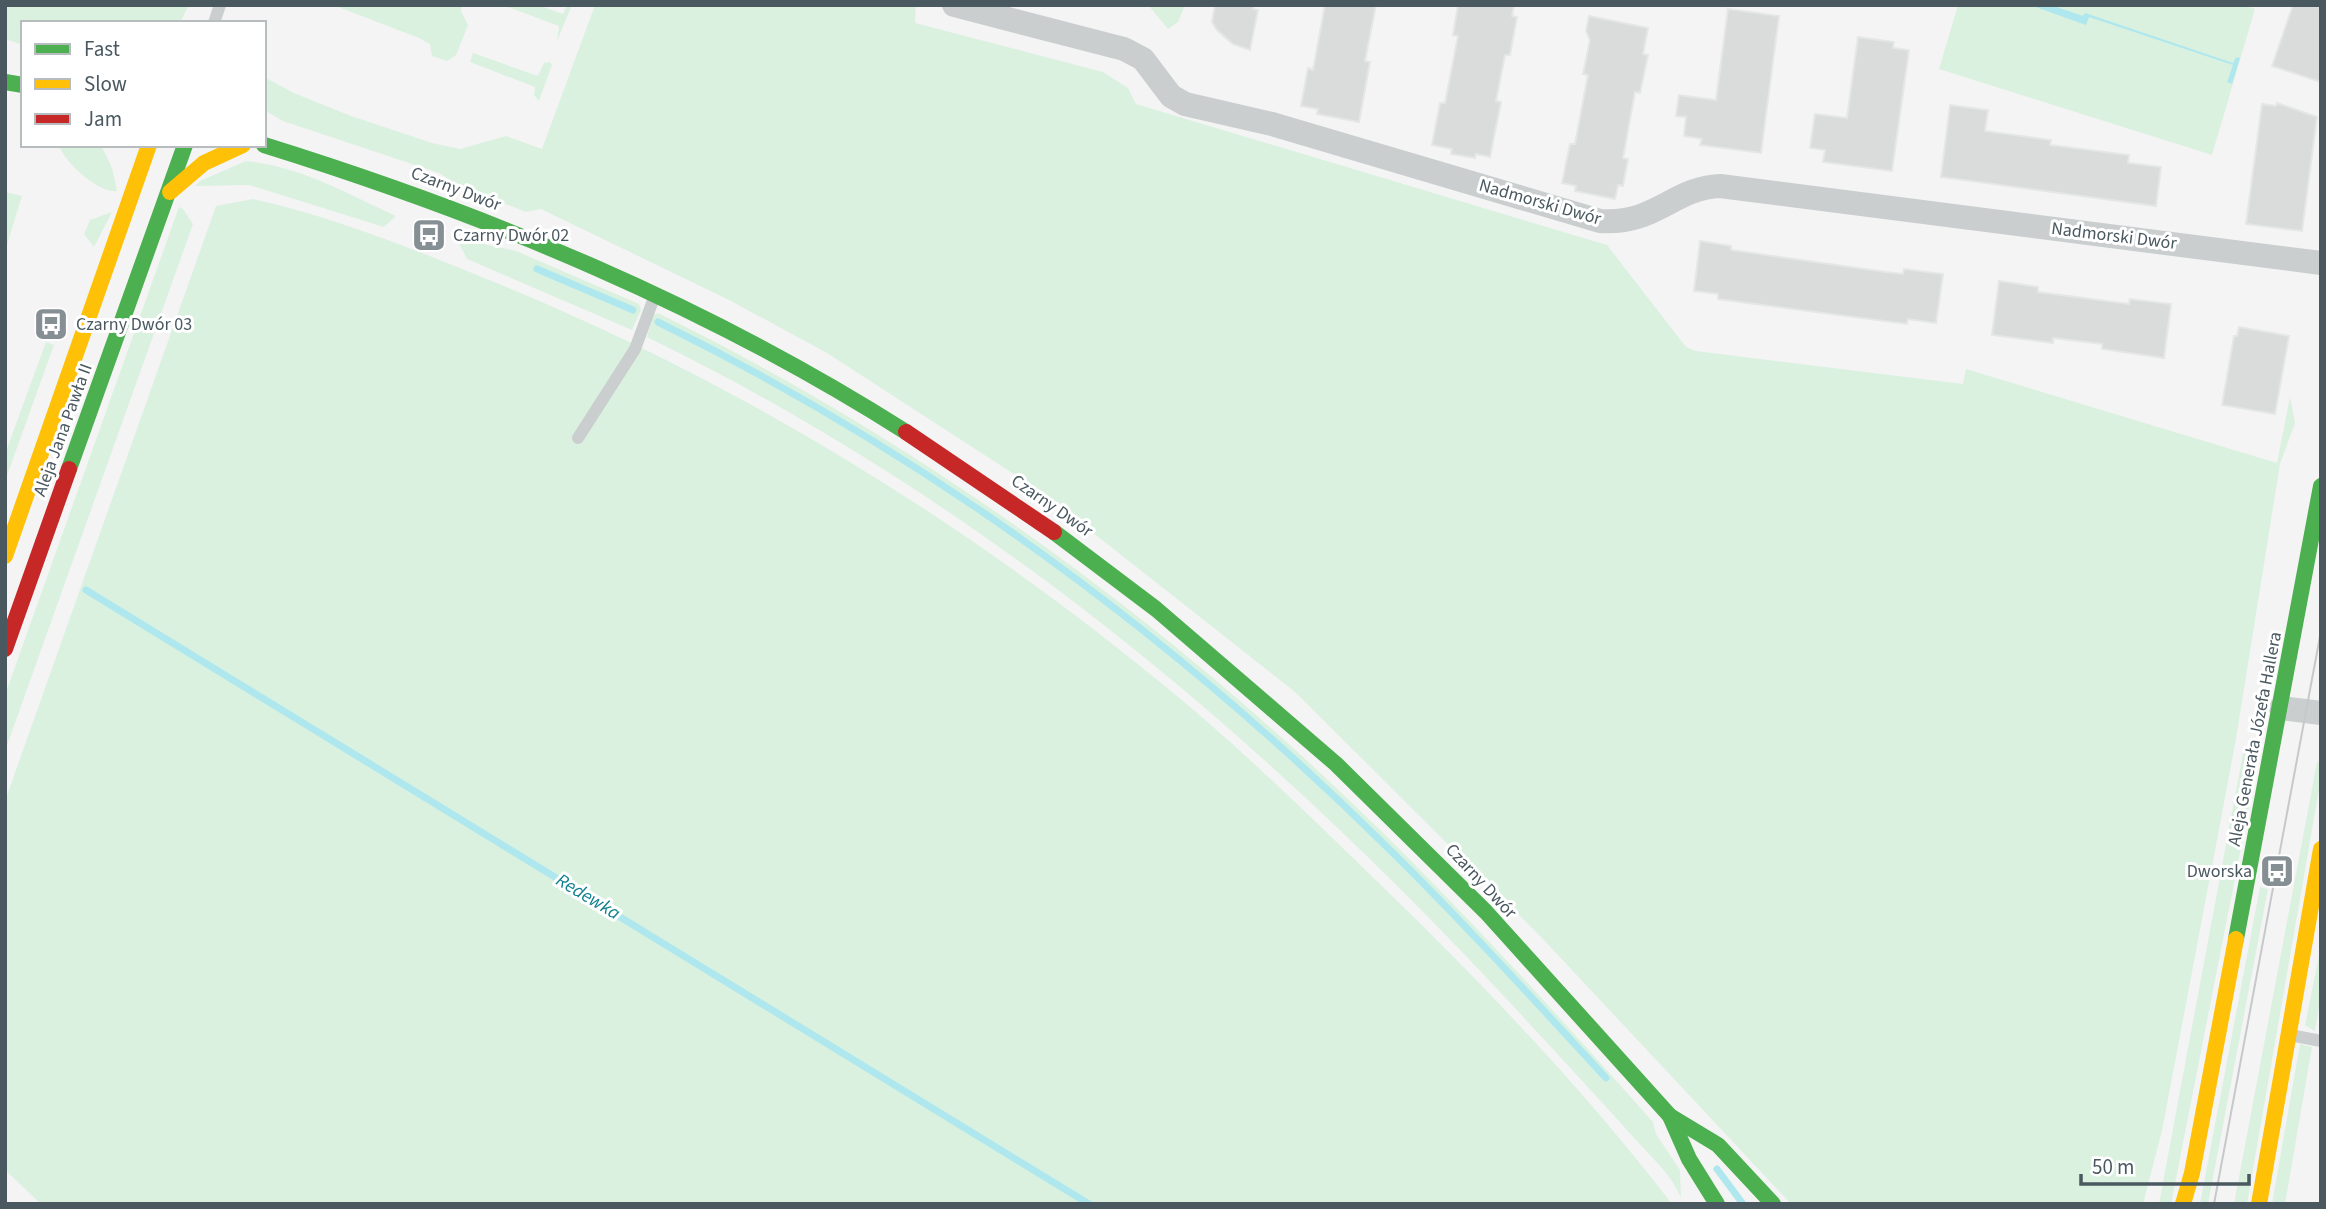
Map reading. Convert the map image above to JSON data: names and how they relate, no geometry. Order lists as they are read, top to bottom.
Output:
{
  "streets": {
    "main road": ["Czarny Dwór", "Aleja Jana Pawła II", "Aleja Generała Józefa Hallera"],
    "street": ["Nadmorski Dwór"]
  },
  "water": ["Redewka"],
  "places": {
    "bus stop": ["Czarny Dwór 02", "Czarny Dwór 03", "Dworska"]
  },
  "legend": ["Fast", "Slow", "Jam"],
  "scale_bar": "50 m"
}
